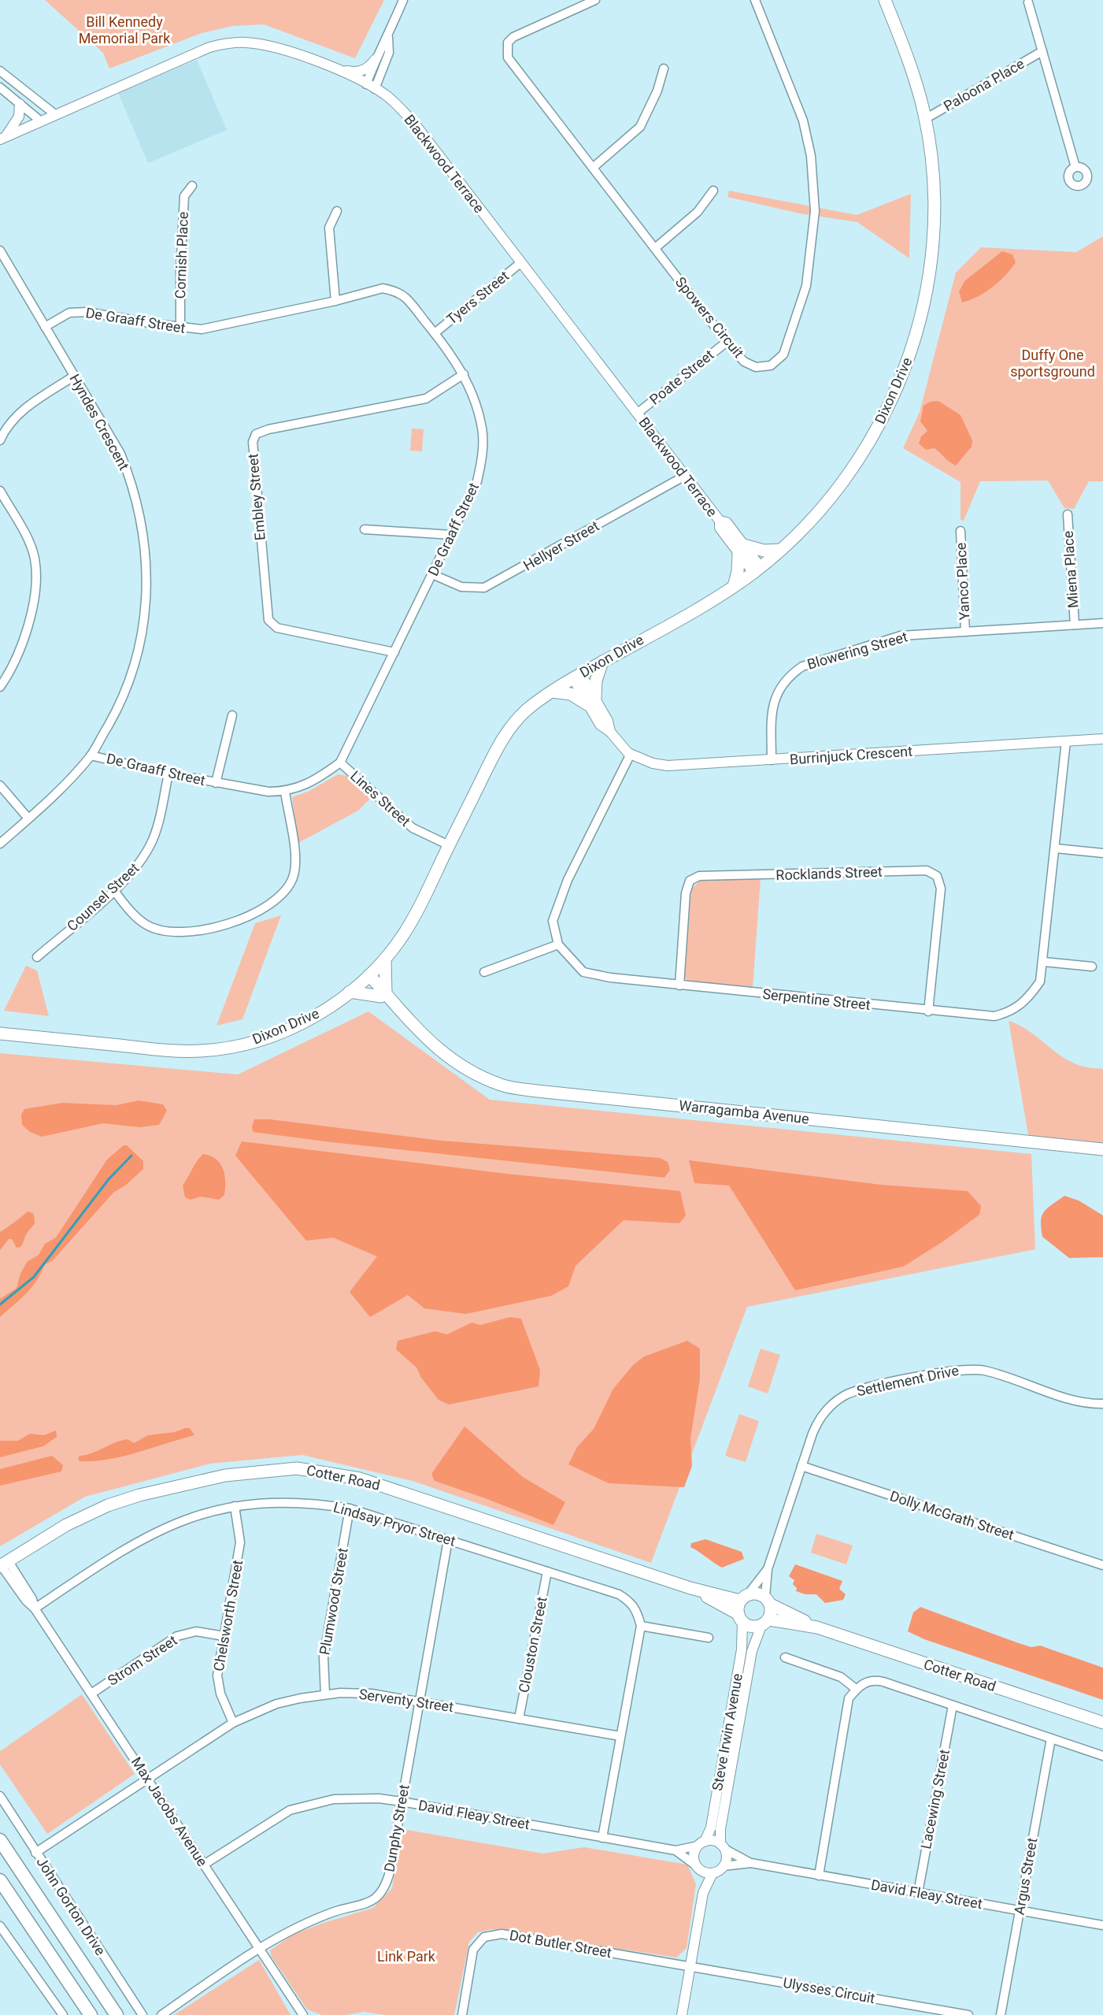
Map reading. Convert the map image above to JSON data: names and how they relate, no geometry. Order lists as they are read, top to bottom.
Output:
{
  "streets": {
    "main road": [
      "Dixon Drive",
      "Warragamba Avenue",
      "Cotter Road",
      "John Gorton Drive"
    ],
    "street": [
      "Paloona Place",
      "Blackwood Terrace",
      "Cornish Place",
      "Tyers Street",
      "Spowers Circuit",
      "De Graaff Street",
      "Poate Street",
      "Hyndes Crescent",
      "Embley Street",
      "Hellyer Street",
      "Miena Place",
      "Yanco Place",
      "Blowering Street",
      "Burrinjuck Crescent",
      "Lines Street",
      "Rocklands Street",
      "Counsel Street",
      "Serpentine Street",
      "Settlement Drive",
      "Dolly McGrath Street",
      "Lindsay Pryor Street",
      "Plumwood Street",
      "Chelsworth Street",
      "Clouston Street",
      "Strom Street",
      "Serventy Street",
      "Steve Irwin Avenue",
      "Lacewing Street",
      "Max Jacobs Avenue",
      "David Fleay Street",
      "Dunphy Street",
      "Argus Street",
      "Dot Butler Street",
      "Ulysses Circuit"
    ]
  },
  "crossings": [
    ["Paloona Place", "Dixon Drive"],
    ["Blackwood Terrace", "Tyers Street"],
    ["Blackwood Terrace", "Poate Street"],
    ["Blackwood Terrace", "Dixon Drive"],
    ["Blackwood Terrace", "Hellyer Street"],
    ["Cornish Place", "De Graaff Street"],
    ["Tyers Street", "De Graaff Street"],
    ["Spowers Circuit", "Poate Street"],
    ["De Graaff Street", "Hyndes Crescent"],
    ["De Graaff Street", "Embley Street"],
    ["De Graaff Street", "Hellyer Street"],
    ["De Graaff Street", "Lines Street"],
    ["De Graaff Street", "Counsel Street"],
    ["Dixon Drive", "Burrinjuck Crescent"],
    ["Dixon Drive", "Lines Street"],
    ["Dixon Drive", "Warragamba Avenue"],
    ["Miena Place", "Blowering Street"],
    ["Yanco Place", "Blowering Street"],
    ["Blowering Street", "Burrinjuck Crescent"],
    ["Burrinjuck Crescent", "Serpentine Street"],
    ["Rocklands Street", "Serpentine Street"],
    ["Settlement Drive", "Cotter Road"],
    ["Settlement Drive", "Dolly McGrath Street"],
    ["Settlement Drive", "Steve Irwin Avenue"],
    ["Cotter Road", "Steve Irwin Avenue"],
    ["Cotter Road", "Max Jacobs Avenue"],
    ["Lindsay Pryor Street", "Plumwood Street"],
    ["Lindsay Pryor Street", "Chelsworth Street"],
    ["Lindsay Pryor Street", "Clouston Street"],
    ["Lindsay Pryor Street", "Max Jacobs Avenue"],
    ["Lindsay Pryor Street", "Dunphy Street"],
    ["Plumwood Street", "Serventy Street"],
    ["Chelsworth Street", "Strom Street"],
    ["Chelsworth Street", "Serventy Street"],
    ["Clouston Street", "Serventy Street"],
    ["Strom Street", "Max Jacobs Avenue"],
    ["Serventy Street", "Max Jacobs Avenue"],
    ["Serventy Street", "Dunphy Street"],
    ["Serventy Street", "John Gorton Drive"],
    ["Steve Irwin Avenue", "David Fleay Street"],
    ["Lacewing Street", "David Fleay Street"],
    ["Max Jacobs Avenue", "David Fleay Street"],
    ["Max Jacobs Avenue", "Dunphy Street"],
    ["David Fleay Street", "Dunphy Street"],
    ["David Fleay Street", "Argus Street"],
    ["Dot Butler Street", "Ulysses Circuit"]
  ],
  "parks": ["Bill Kennedy Memorial Park", "Duffy One sportsground", "Link Park"]
}
